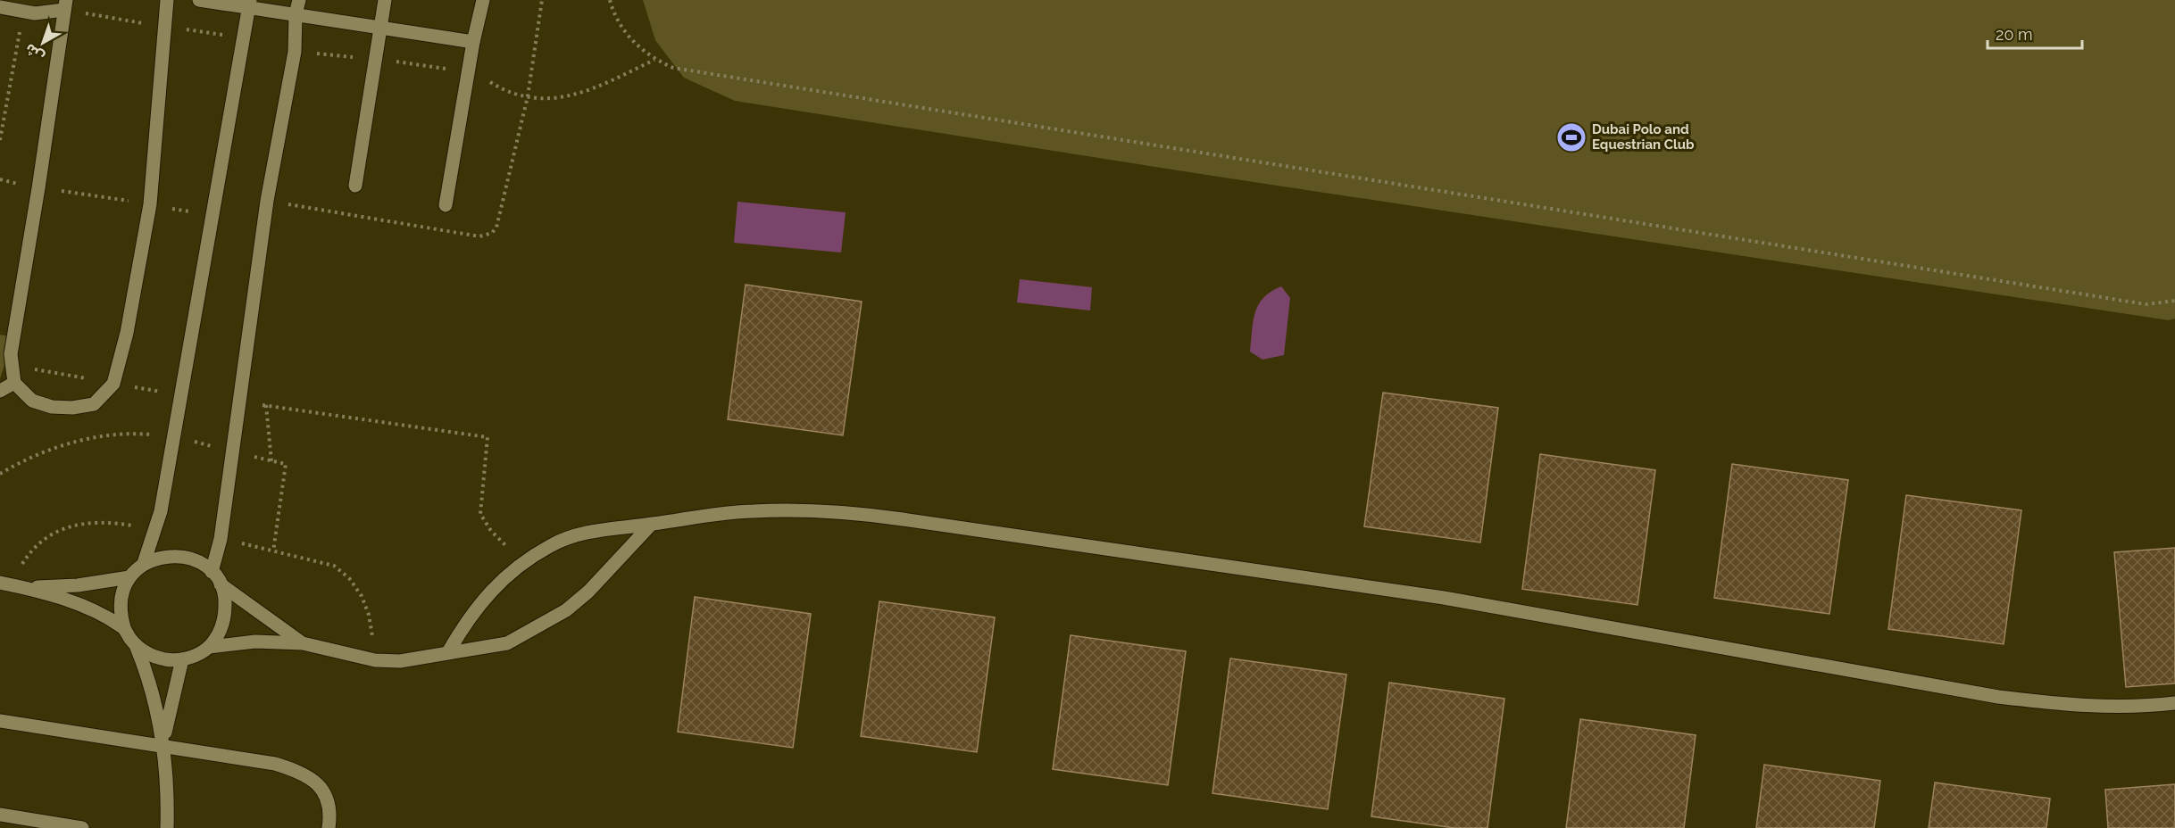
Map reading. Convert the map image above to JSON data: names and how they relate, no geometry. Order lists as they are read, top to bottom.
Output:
{
  "places": {
    "sports": ["Dubai Polo and Equestrian Club"]
  },
  "scale_bar": "20 m",
  "north": "bottom left"
}
